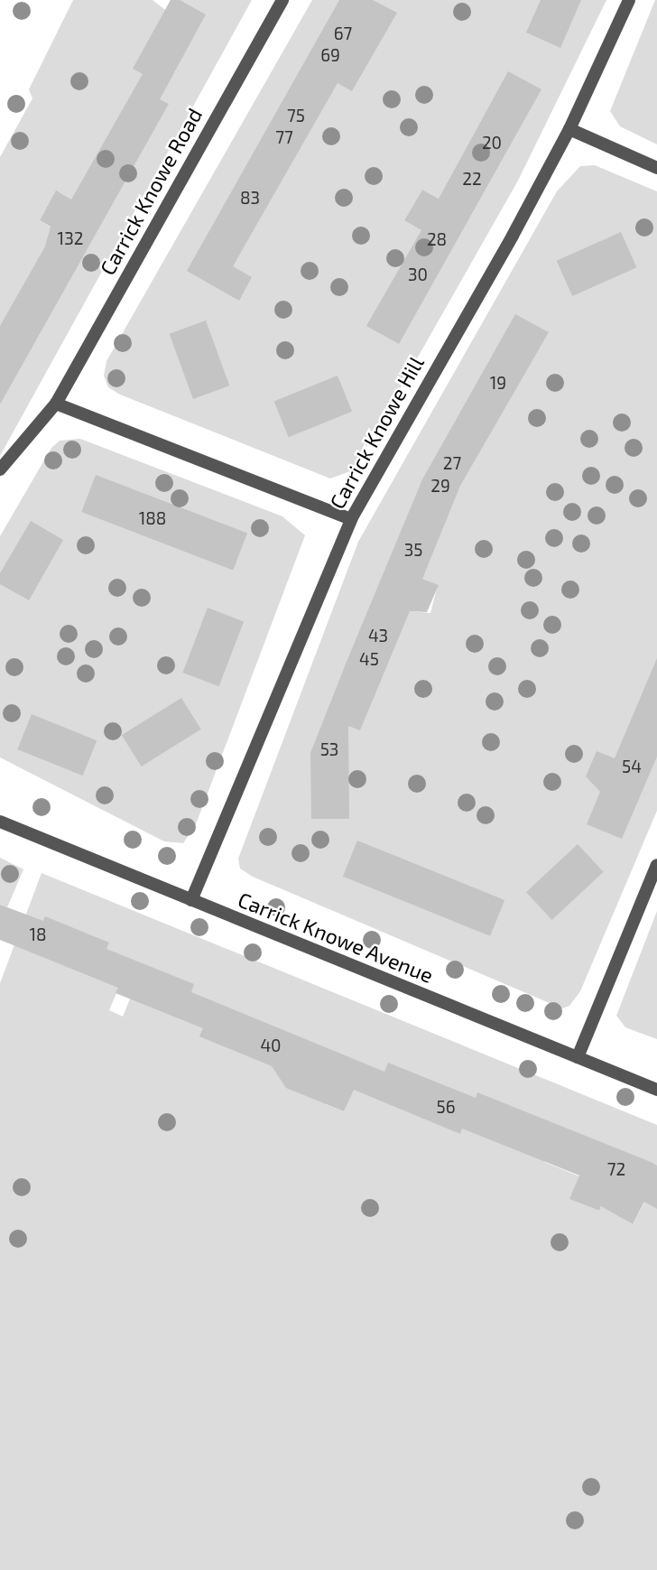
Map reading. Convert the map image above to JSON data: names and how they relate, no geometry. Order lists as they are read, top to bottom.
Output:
{
  "streets": {
    "street": ["Carrick Knowe Road", "Carrick Knowe Hill", "Carrick Knowe Avenue"]
  },
  "crossings": [
    ["Carrick Knowe Hill", "Carrick Knowe Avenue"]
  ],
  "house_numbers": [
    "67",
    "69",
    "75",
    "77",
    "20",
    "22",
    "83",
    "132",
    "28",
    "30",
    "19",
    "27",
    "29",
    "188",
    "35",
    "43",
    "45",
    "53",
    "54",
    "18",
    "40",
    "56",
    "72"
  ]
}
